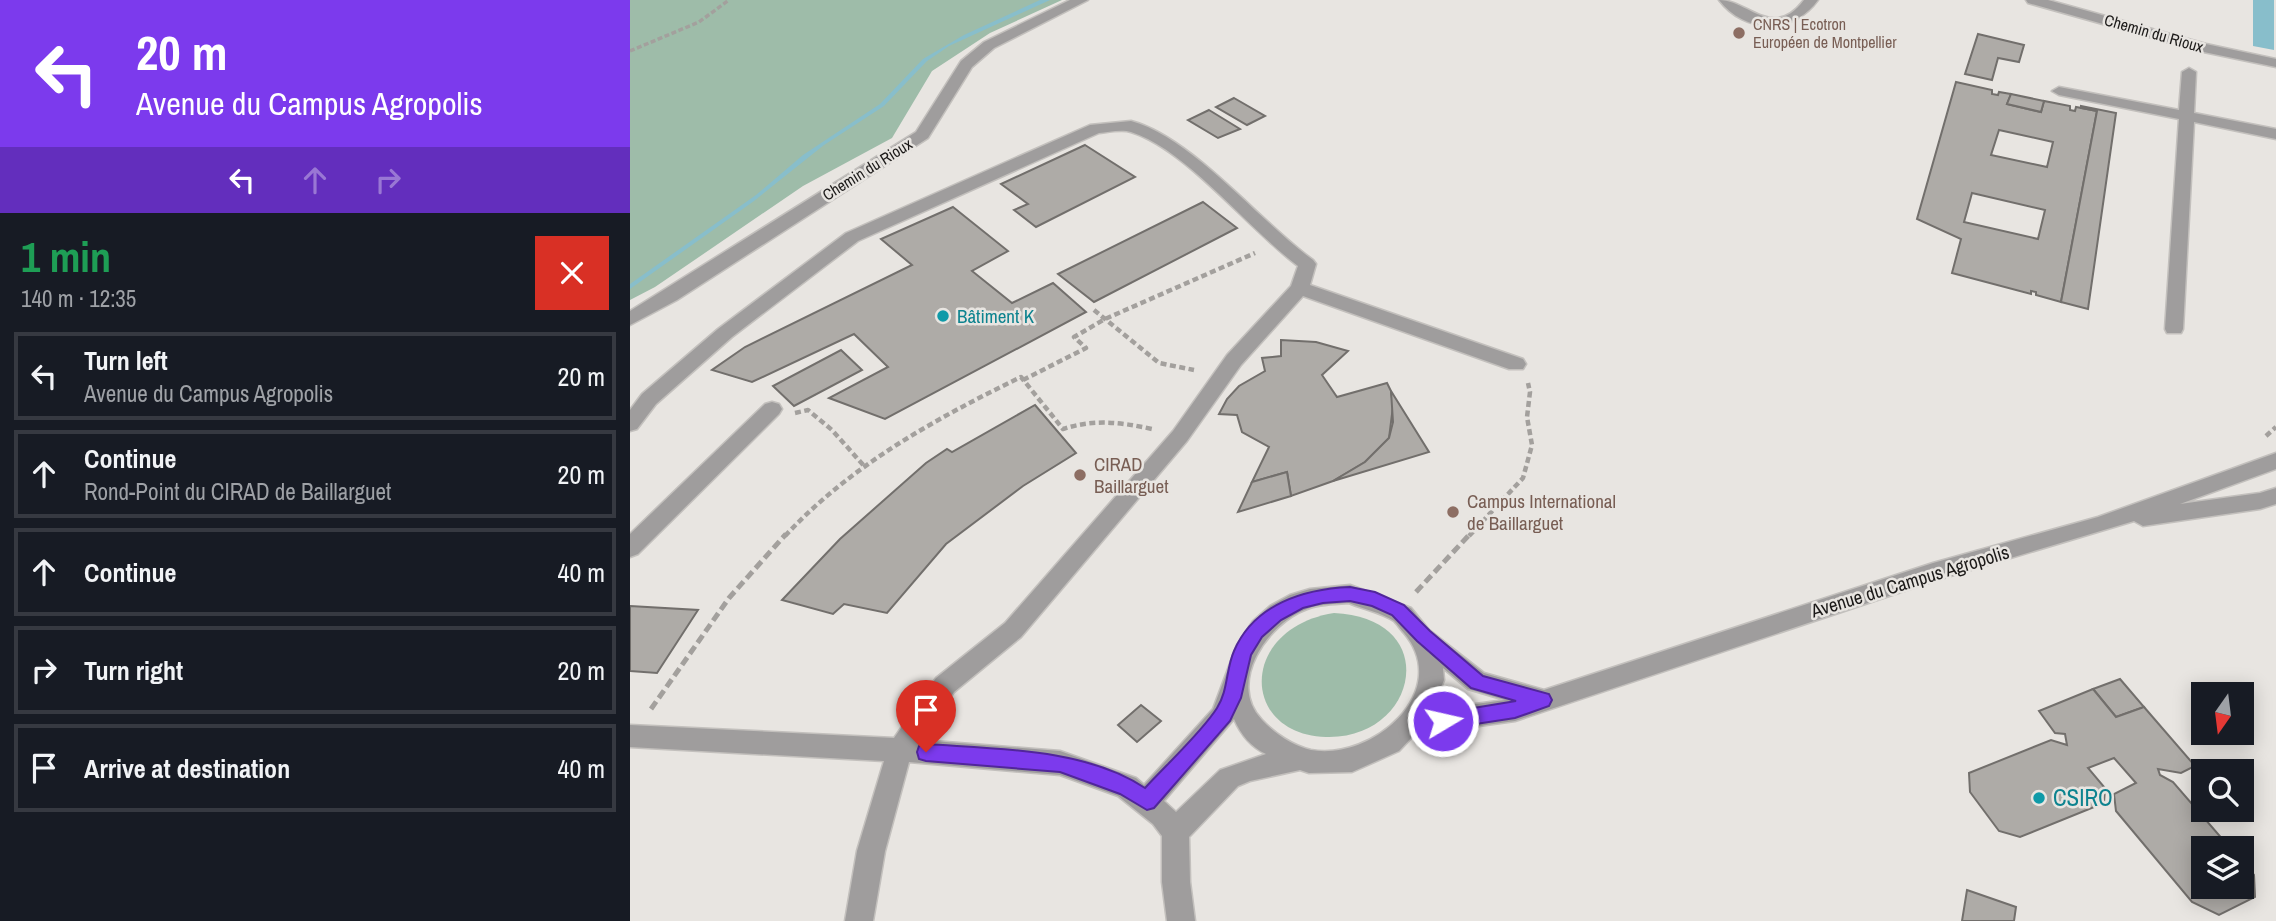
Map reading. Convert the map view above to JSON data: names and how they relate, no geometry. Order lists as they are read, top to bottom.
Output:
{
  "streets": {
    "street": ["Chemin du Rioux", "Avenue du Campus Agropolis"]
  },
  "places": [
    "CNRS | Ecotron Européen de Montpellier",
    "Bâtiment K",
    "CIRAD Baillarguet",
    "Campus International de Baillarguet",
    "CSIRO"
  ],
  "north": "bottom",
  "page": {
    "turn": ["20 m", "Avenue du Campus Agropolis"],
    "heading": ["1 min", "140 m · 12:35"],
    "list": [
      {
        "name": "Turn left",
        "note": "Avenue du Campus Agropolis",
        "value": "20 m"
      },
      {
        "name": "Continue",
        "note": "Rond-Point du CIRAD de Baillarguet",
        "value": "20 m"
      },
      {
        "name": "Continue",
        "value": "40 m"
      },
      {
        "name": "Turn right",
        "value": "20 m"
      },
      {
        "name": "Arrive at destination",
        "value": "40 m"
      }
    ]
  }
}
